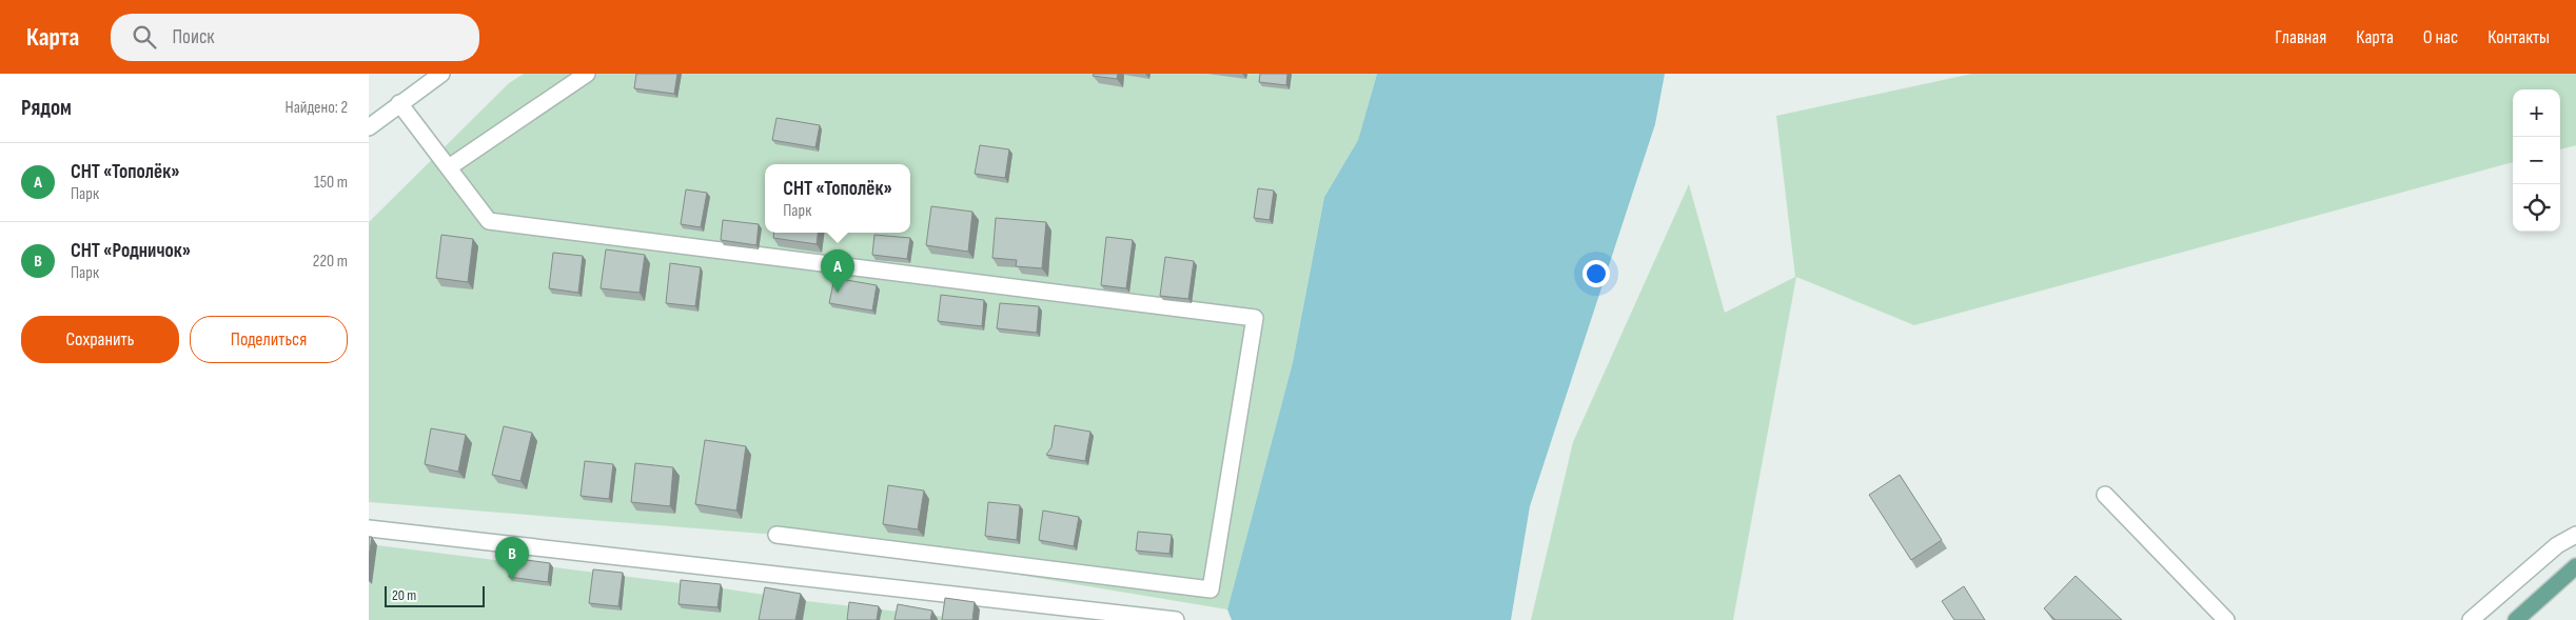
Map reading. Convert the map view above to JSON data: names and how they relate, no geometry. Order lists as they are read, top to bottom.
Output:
{
  "scale_bar": "20 m",
  "page": {
    "header": "Карта",
    "search": "Поиск",
    "nav": [
      "Главная",
      "Карта",
      "О нас",
      "Контакты"
    ],
    "heading": ["Рядом", "Найдено: 2"],
    "map_buttons": ["+", "−"],
    "list": [
      {
        "mark": "A",
        "name": "СНТ «Тополёк»",
        "note": "Парк",
        "value": "150 m"
      },
      {
        "mark": "B",
        "name": "СНТ «Родничок»",
        "note": "Парк",
        "value": "220 m"
      }
    ],
    "popup": ["СНТ «Тополёк»", "Парк"],
    "pins": ["A", "B"],
    "buttons": ["Сохранить", "Поделиться"],
    "scale": "20 m"
  }
}
